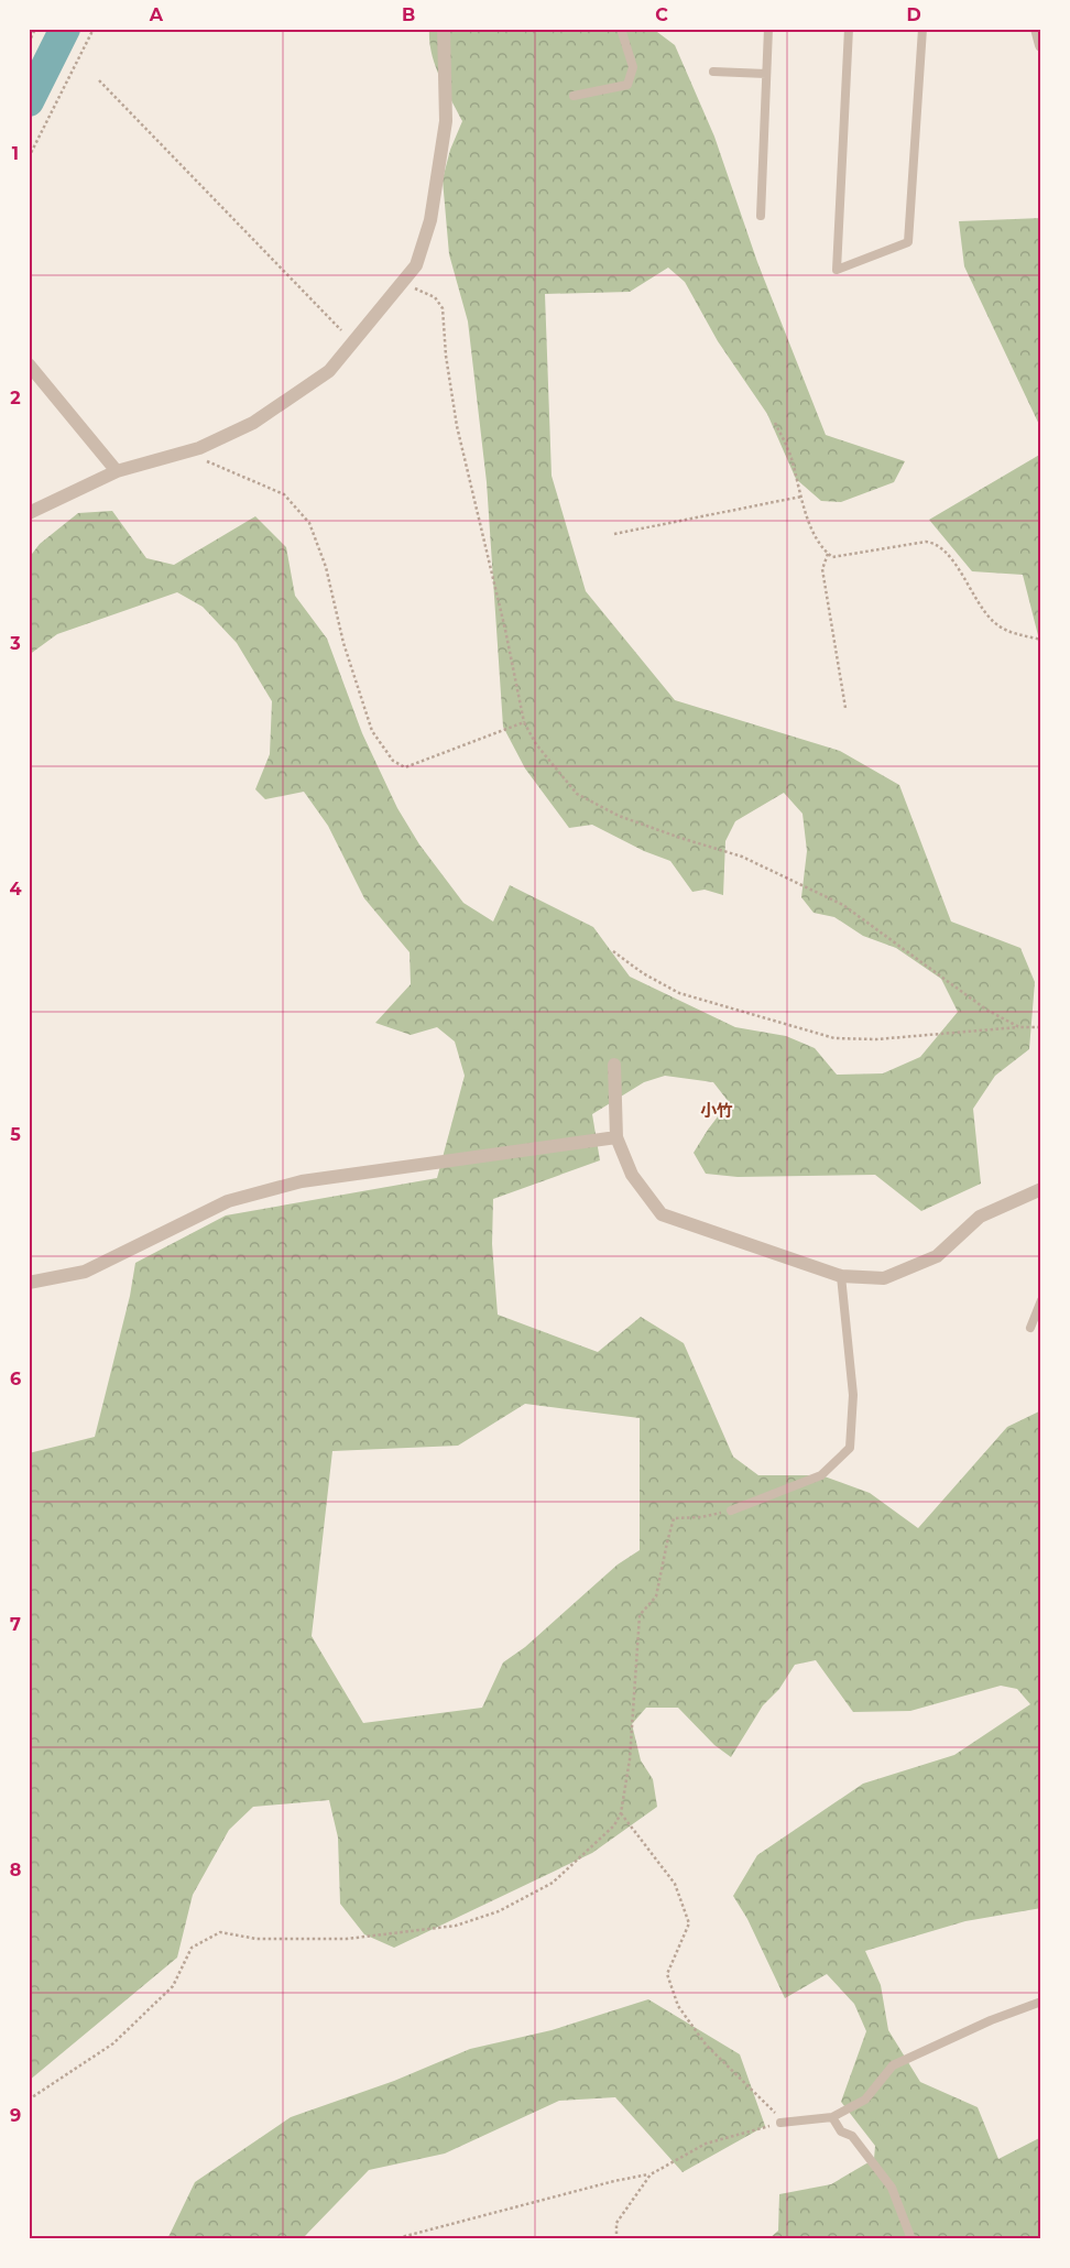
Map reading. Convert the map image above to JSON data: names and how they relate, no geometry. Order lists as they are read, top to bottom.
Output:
{
  "districts": ["小竹"],
  "grid": {
    "columns": [
      "A",
      "B",
      "C",
      "D"
    ],
    "rows": [
      "1",
      "2",
      "3",
      "4",
      "5",
      "6",
      "7",
      "8",
      "9"
    ]
  }
}
